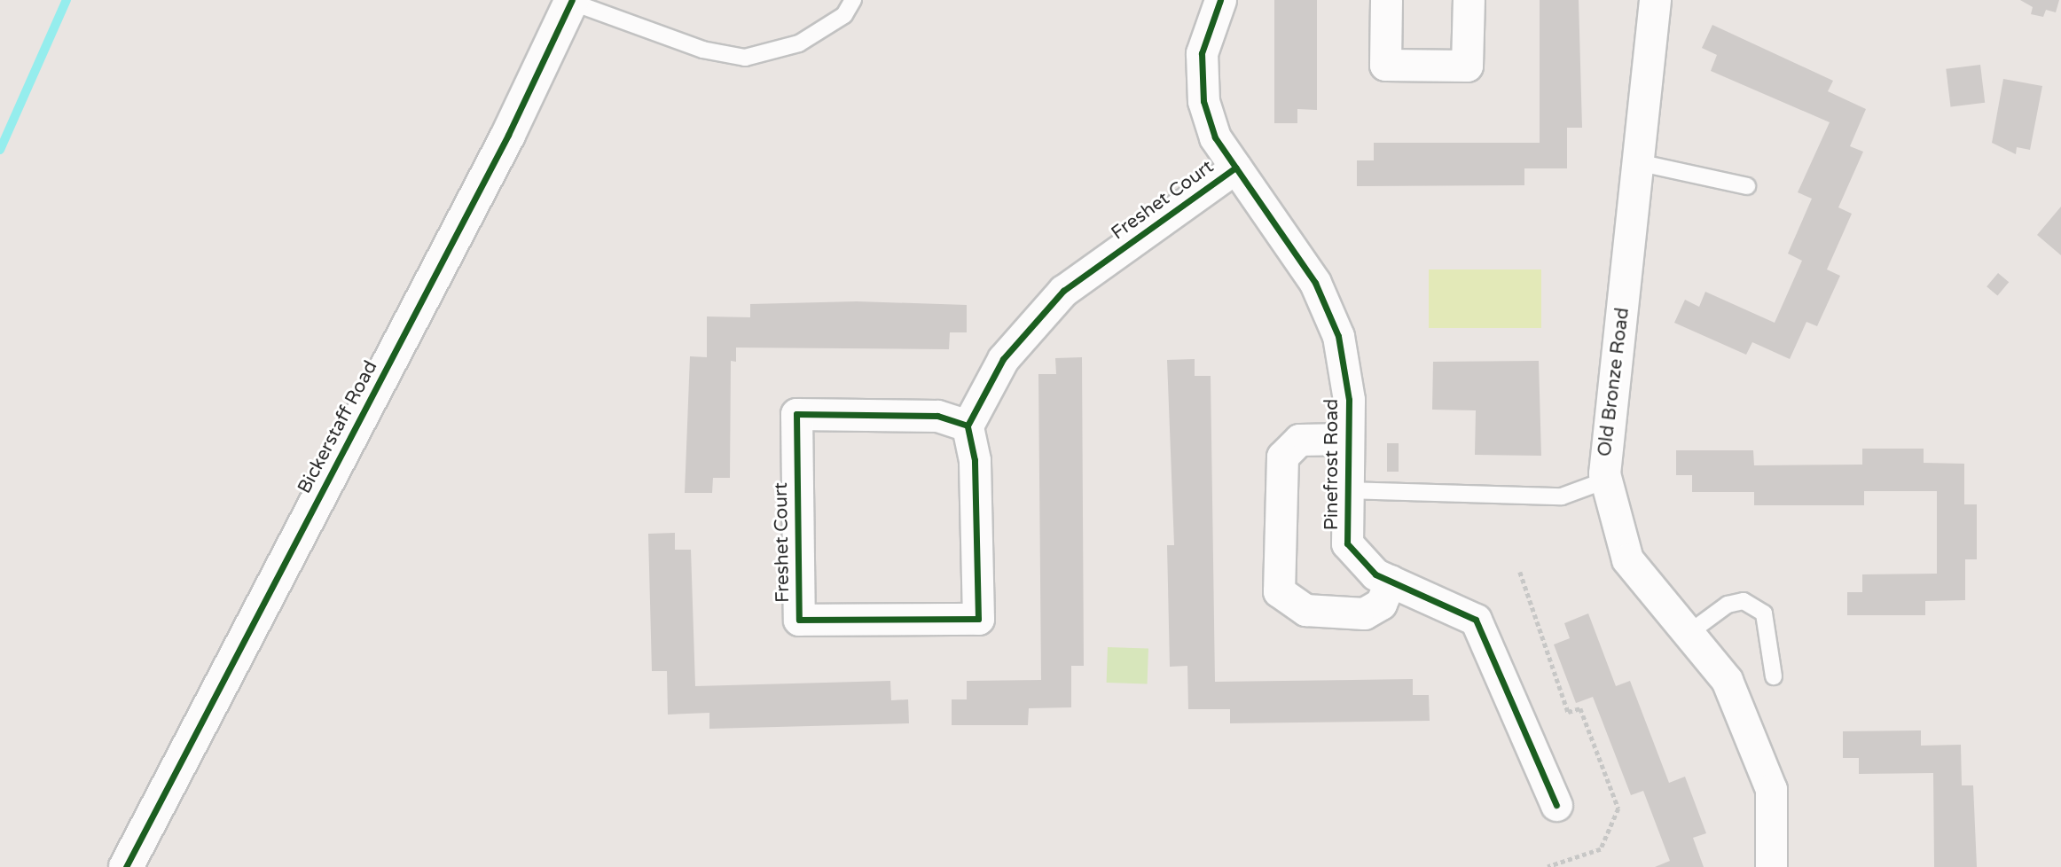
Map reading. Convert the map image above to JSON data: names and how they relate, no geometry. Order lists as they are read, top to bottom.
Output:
{
  "streets": {
    "street": [
      "Freshet Court",
      "Old Bronze Road",
      "Bickerstaff Road",
      "Pinefrost Road"
    ]
  },
  "crossings": [
    ["Freshet Court", "Pinefrost Road"]
  ]
}
